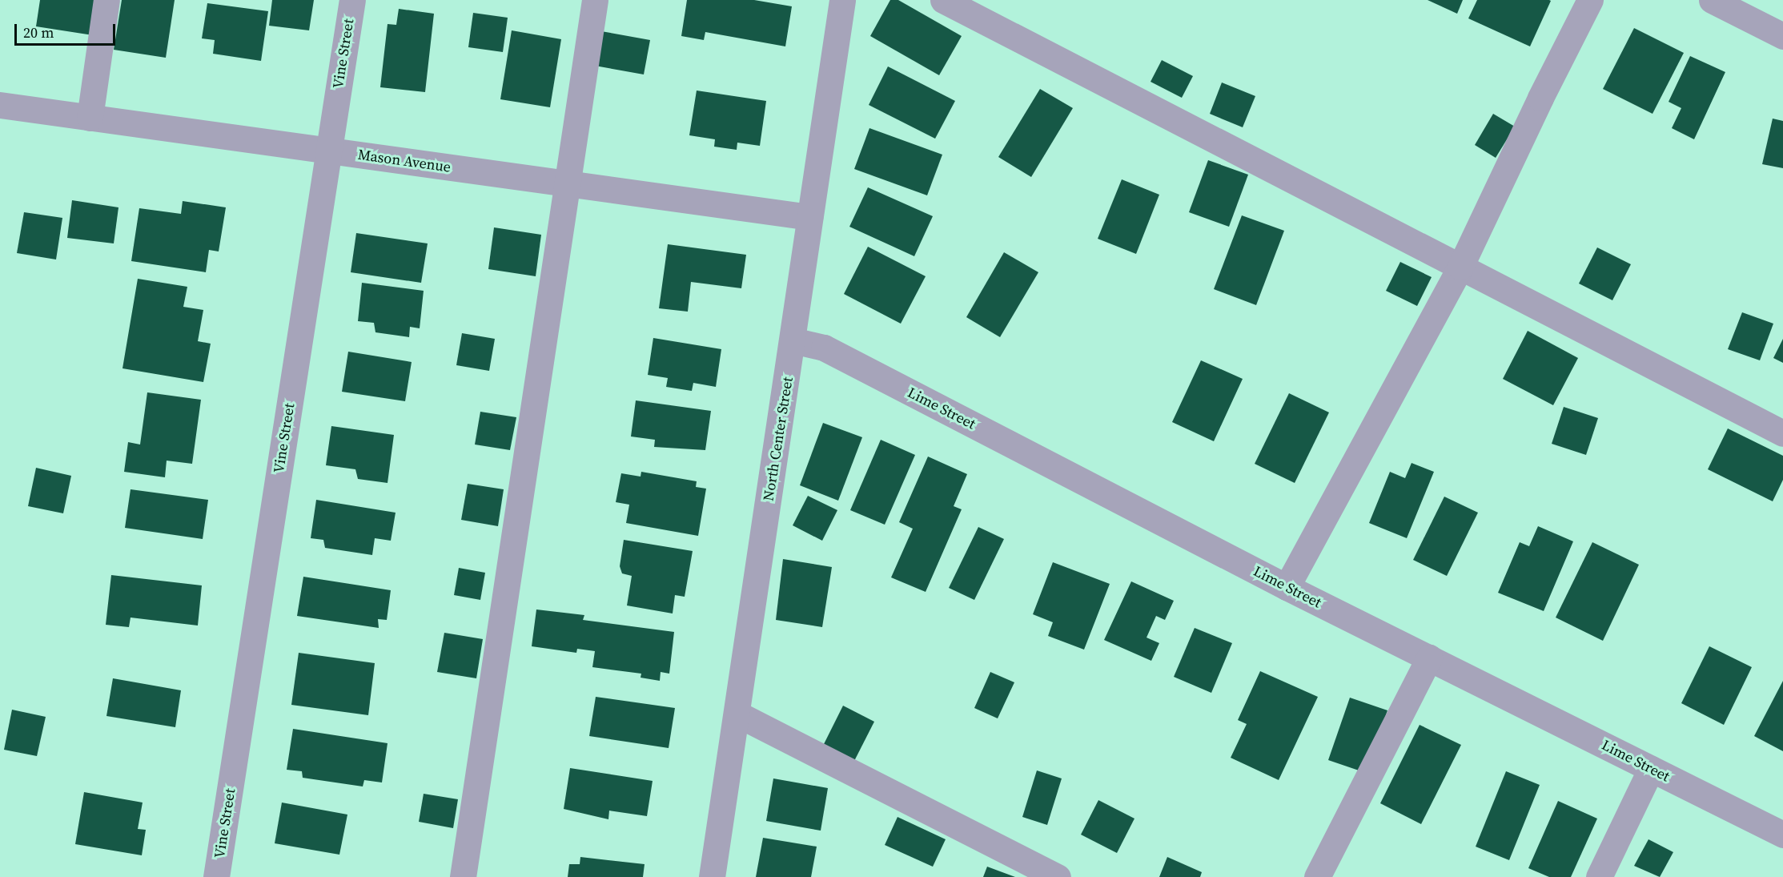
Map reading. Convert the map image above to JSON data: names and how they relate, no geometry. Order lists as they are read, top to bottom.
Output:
{
  "streets": {
    "street": [
      "Vine Street",
      "Mason Avenue",
      "Lime Street",
      "North Center Street"
    ]
  },
  "crossings": [
    ["Vine Street", "Mason Avenue"],
    ["Mason Avenue", "North Center Street"],
    ["Lime Street", "North Center Street"]
  ],
  "scale_bar": "20 m"
}
